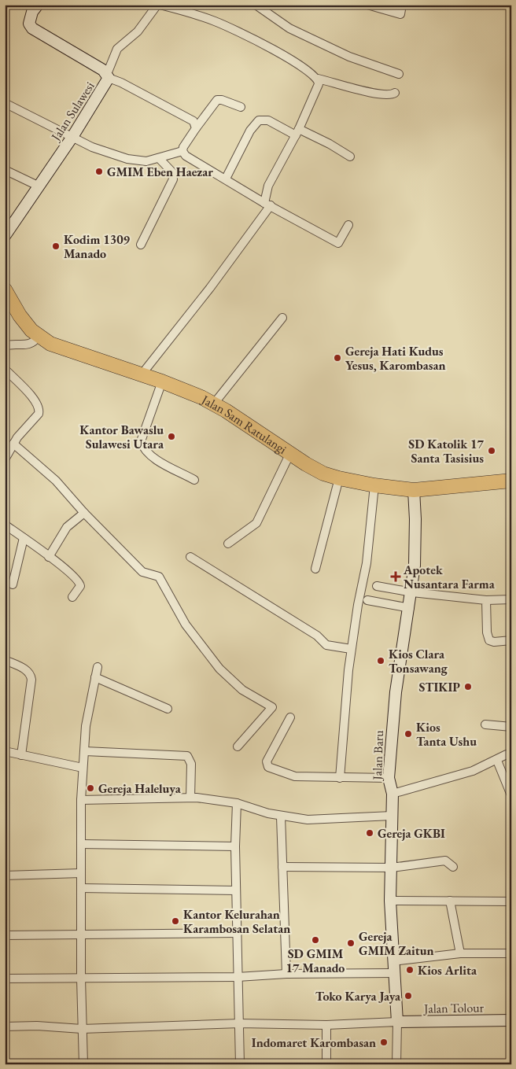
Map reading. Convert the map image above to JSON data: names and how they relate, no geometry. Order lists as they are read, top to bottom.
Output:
{
  "streets": {
    "highway": ["Jalan Sam Ratulangi"],
    "street": ["Jalan Sulawesi", "Jalan Baru", "Jalan Tolour"]
  },
  "crossings": [
    ["Jalan Sam Ratulangi", "Jalan Baru"],
    ["Jalan Baru", "Jalan Tolour"]
  ],
  "places": {
    "other": [
      "GMIM Eben Haezar",
      "Kodim 1309 Manado",
      "Gereja Hati Kudus Yesus, Karombasan",
      "Kantor Bawaslu Sulawesi Utara",
      "SD Katolik 17 Santa Tasisius",
      "Kios Clara Tonsawang",
      "STIKIP",
      "Kios Tanta Ushu",
      "Gereja Haleluya",
      "Gereja GKBI",
      "Kantor Kelurahan Karambosan Selatan",
      "SD GMIM 17 Manado",
      "Gereja GMIM Zaitun",
      "Kios Arlita",
      "Toko Karya Jaya",
      "Indomaret Karombasan"
    ],
    "health": ["Apotek Nusantara Farma"]
  }
}
